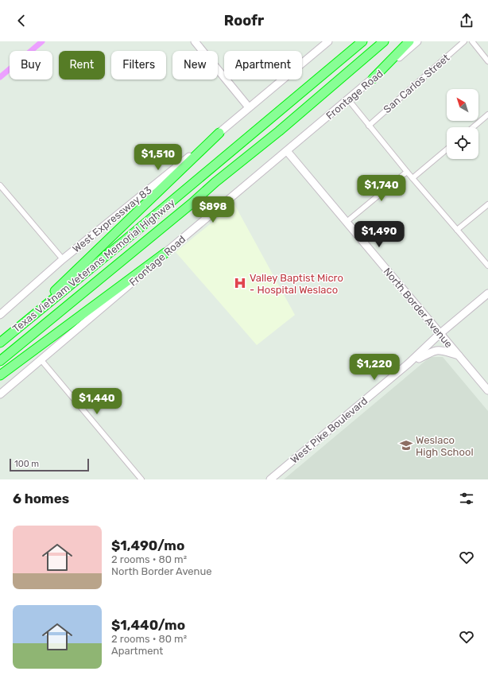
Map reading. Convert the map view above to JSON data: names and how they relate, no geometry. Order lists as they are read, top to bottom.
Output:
{
  "streets": {
    "highway": ["Texas Vietnam Veterans Memorial Highway"],
    "main road": [
      "Frontage Road",
      "West Expressway 83",
      "North Border Avenue",
      "West Pike Boulevard"
    ],
    "street": ["San Carlos Street"]
  },
  "crossings": [
    ["Frontage Road", "North Border Avenue"],
    ["North Border Avenue", "West Pike Boulevard"]
  ],
  "places": {
    "hospital": ["Valley Baptist Micro - Hospital Weslaco"],
    "school or university": ["Weslaco High School"]
  },
  "scale_bar": "100 m",
  "north": "top left",
  "page": {
    "header": "Roofr",
    "chip": [
      "Buy",
      "Rent",
      "Filters",
      "New",
      "Apartment"
    ],
    "price": [
      "$1,510",
      "$1,740",
      "$898",
      "$1,490",
      "$1,220",
      "$1,440"
    ],
    "scale": "100 m",
    "heading": "6 homes",
    "list": [
      {
        "name": "$1,490/mo",
        "note": "2 rooms · 80 m² · North Border Avenue"
      },
      {
        "name": "$1,440/mo",
        "note": "2 rooms · 80 m² · Apartment"
      }
    ]
  }
}
